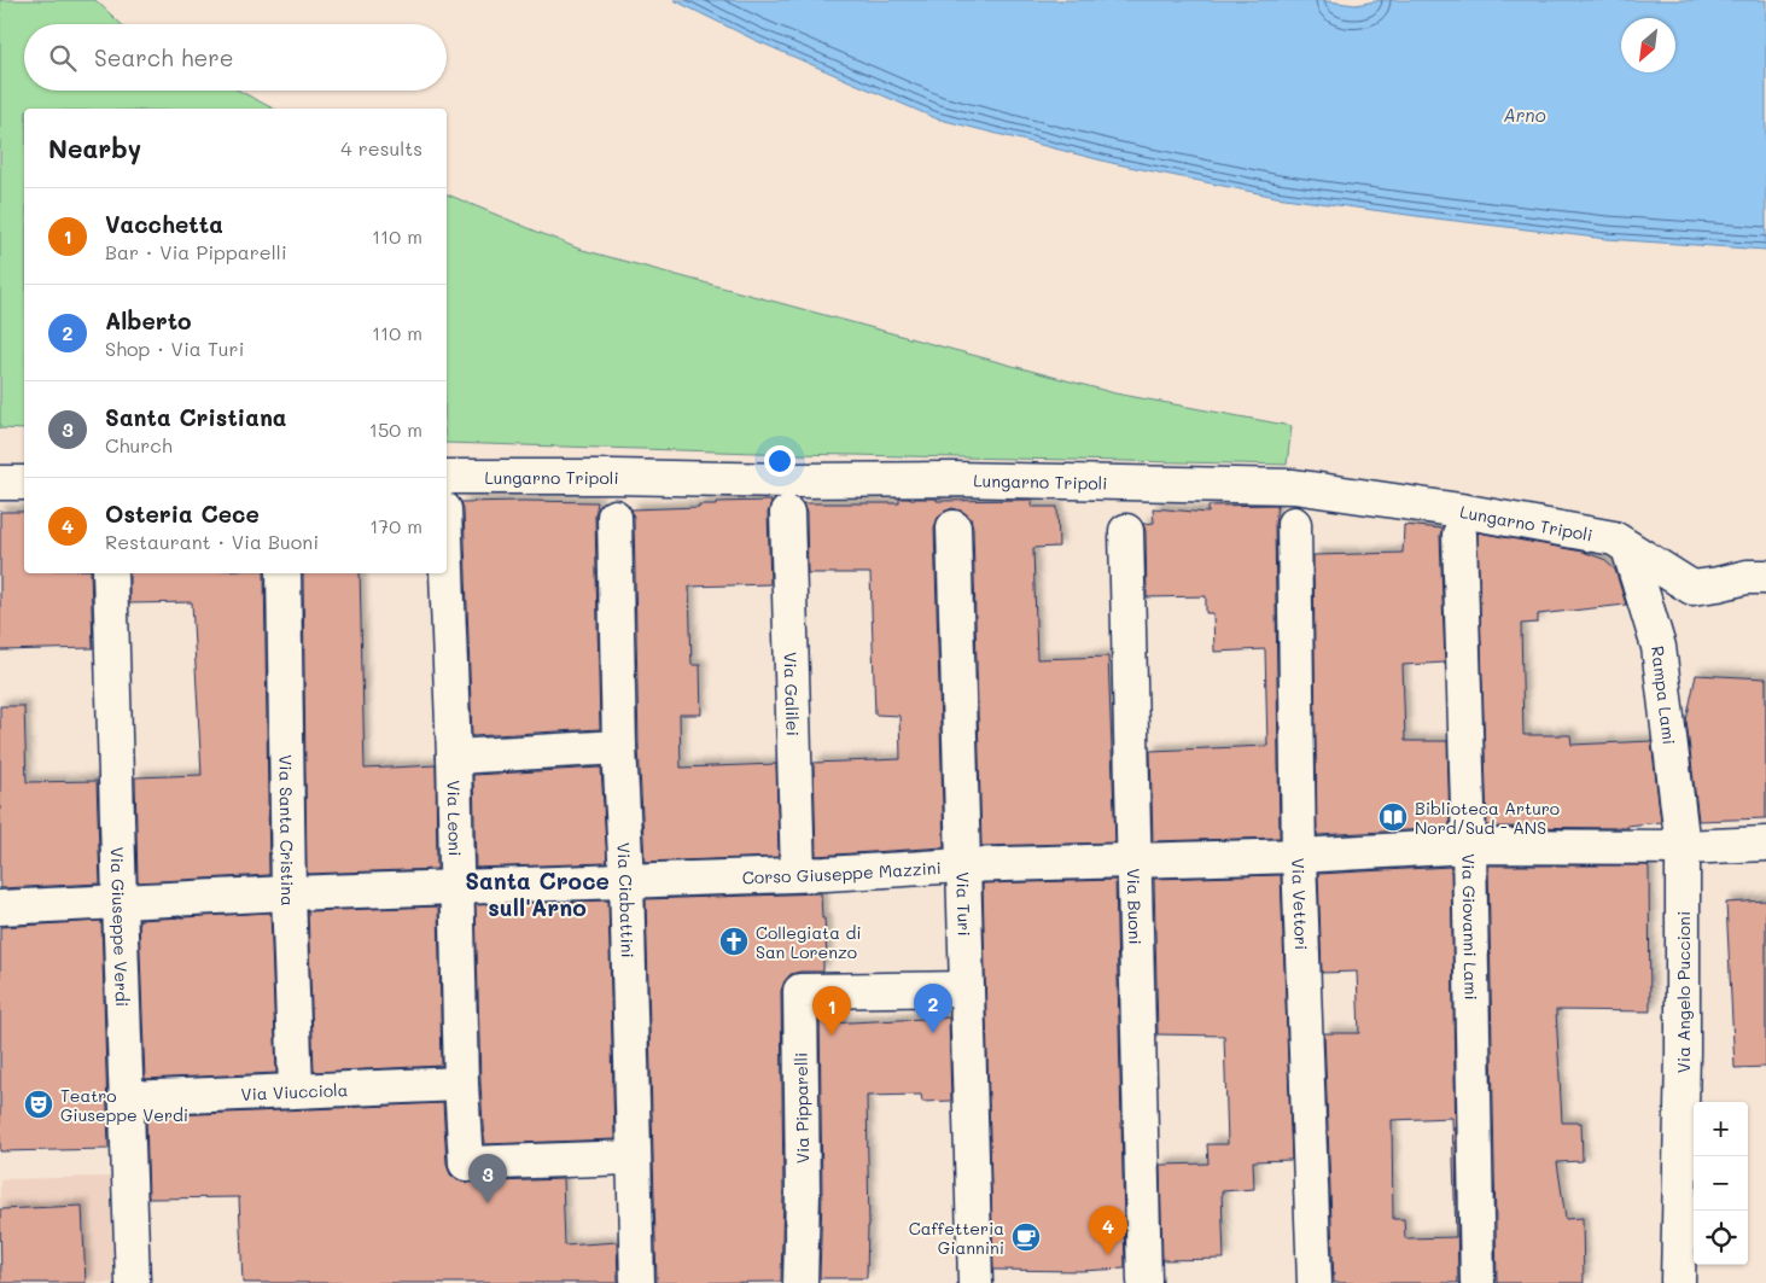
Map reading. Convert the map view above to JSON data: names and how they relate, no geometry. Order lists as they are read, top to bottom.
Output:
{
  "streets": {
    "street": [
      "Lungarno Tripoli",
      "Via Galilei",
      "Rampa Lami",
      "Via Leoni",
      "Via Santa Cristina",
      "Corso Giuseppe Mazzini",
      "Via Ciabattini",
      "Via Vettori",
      "Via Turi",
      "Via Buoni",
      "Via Giuseppe Verdi",
      "Via Giovanni Lami",
      "Via Angelo Puccioni",
      "Via Viucciola",
      "Via Pipparelli"
    ]
  },
  "crossings": [
    ["Lungarno Tripoli", "Rampa Lami"],
    ["Via Galilei", "Corso Giuseppe Mazzini"],
    ["Rampa Lami", "Corso Giuseppe Mazzini"],
    ["Rampa Lami", "Via Angelo Puccioni"],
    ["Via Leoni", "Corso Giuseppe Mazzini"],
    ["Via Leoni", "Via Ciabattini"],
    ["Via Leoni", "Via Viucciola"],
    ["Via Santa Cristina", "Corso Giuseppe Mazzini"],
    ["Via Santa Cristina", "Via Viucciola"],
    ["Corso Giuseppe Mazzini", "Via Ciabattini"],
    ["Corso Giuseppe Mazzini", "Via Vettori"],
    ["Corso Giuseppe Mazzini", "Via Turi"],
    ["Corso Giuseppe Mazzini", "Via Buoni"],
    ["Corso Giuseppe Mazzini", "Via Giuseppe Verdi"],
    ["Corso Giuseppe Mazzini", "Via Giovanni Lami"],
    ["Corso Giuseppe Mazzini", "Via Angelo Puccioni"],
    ["Via Turi", "Via Pipparelli"],
    ["Via Giuseppe Verdi", "Via Viucciola"]
  ],
  "districts": ["Santa Croce sull'Arno"],
  "water": ["Arno"],
  "places": {
    "library": ["Biblioteca Arturo Nord/Sud - ANS"],
    "church": ["Collegiata di San Lorenzo"],
    "theatre": ["Teatro Giuseppe Verdi"],
    "cafe": ["Caffetteria Giannini"]
  },
  "north": "bottom left",
  "page": {
    "search": "Search here",
    "heading": ["Nearby", "4 results"],
    "list": [
      {
        "mark": "1",
        "name": "Vacchetta",
        "note": "Bar · Via Pipparelli",
        "value": "110 m"
      },
      {
        "mark": "2",
        "name": "Alberto",
        "note": "Shop · Via Turi",
        "value": "110 m"
      },
      {
        "mark": "3",
        "name": "Santa Cristiana",
        "note": "Church",
        "value": "150 m"
      },
      {
        "mark": "4",
        "name": "Osteria Cece",
        "note": "Restaurant · Via Buoni",
        "value": "170 m"
      }
    ],
    "pins": [
      "2",
      "1",
      "3",
      "4"
    ],
    "map_buttons": ["+", "−"]
  }
}
